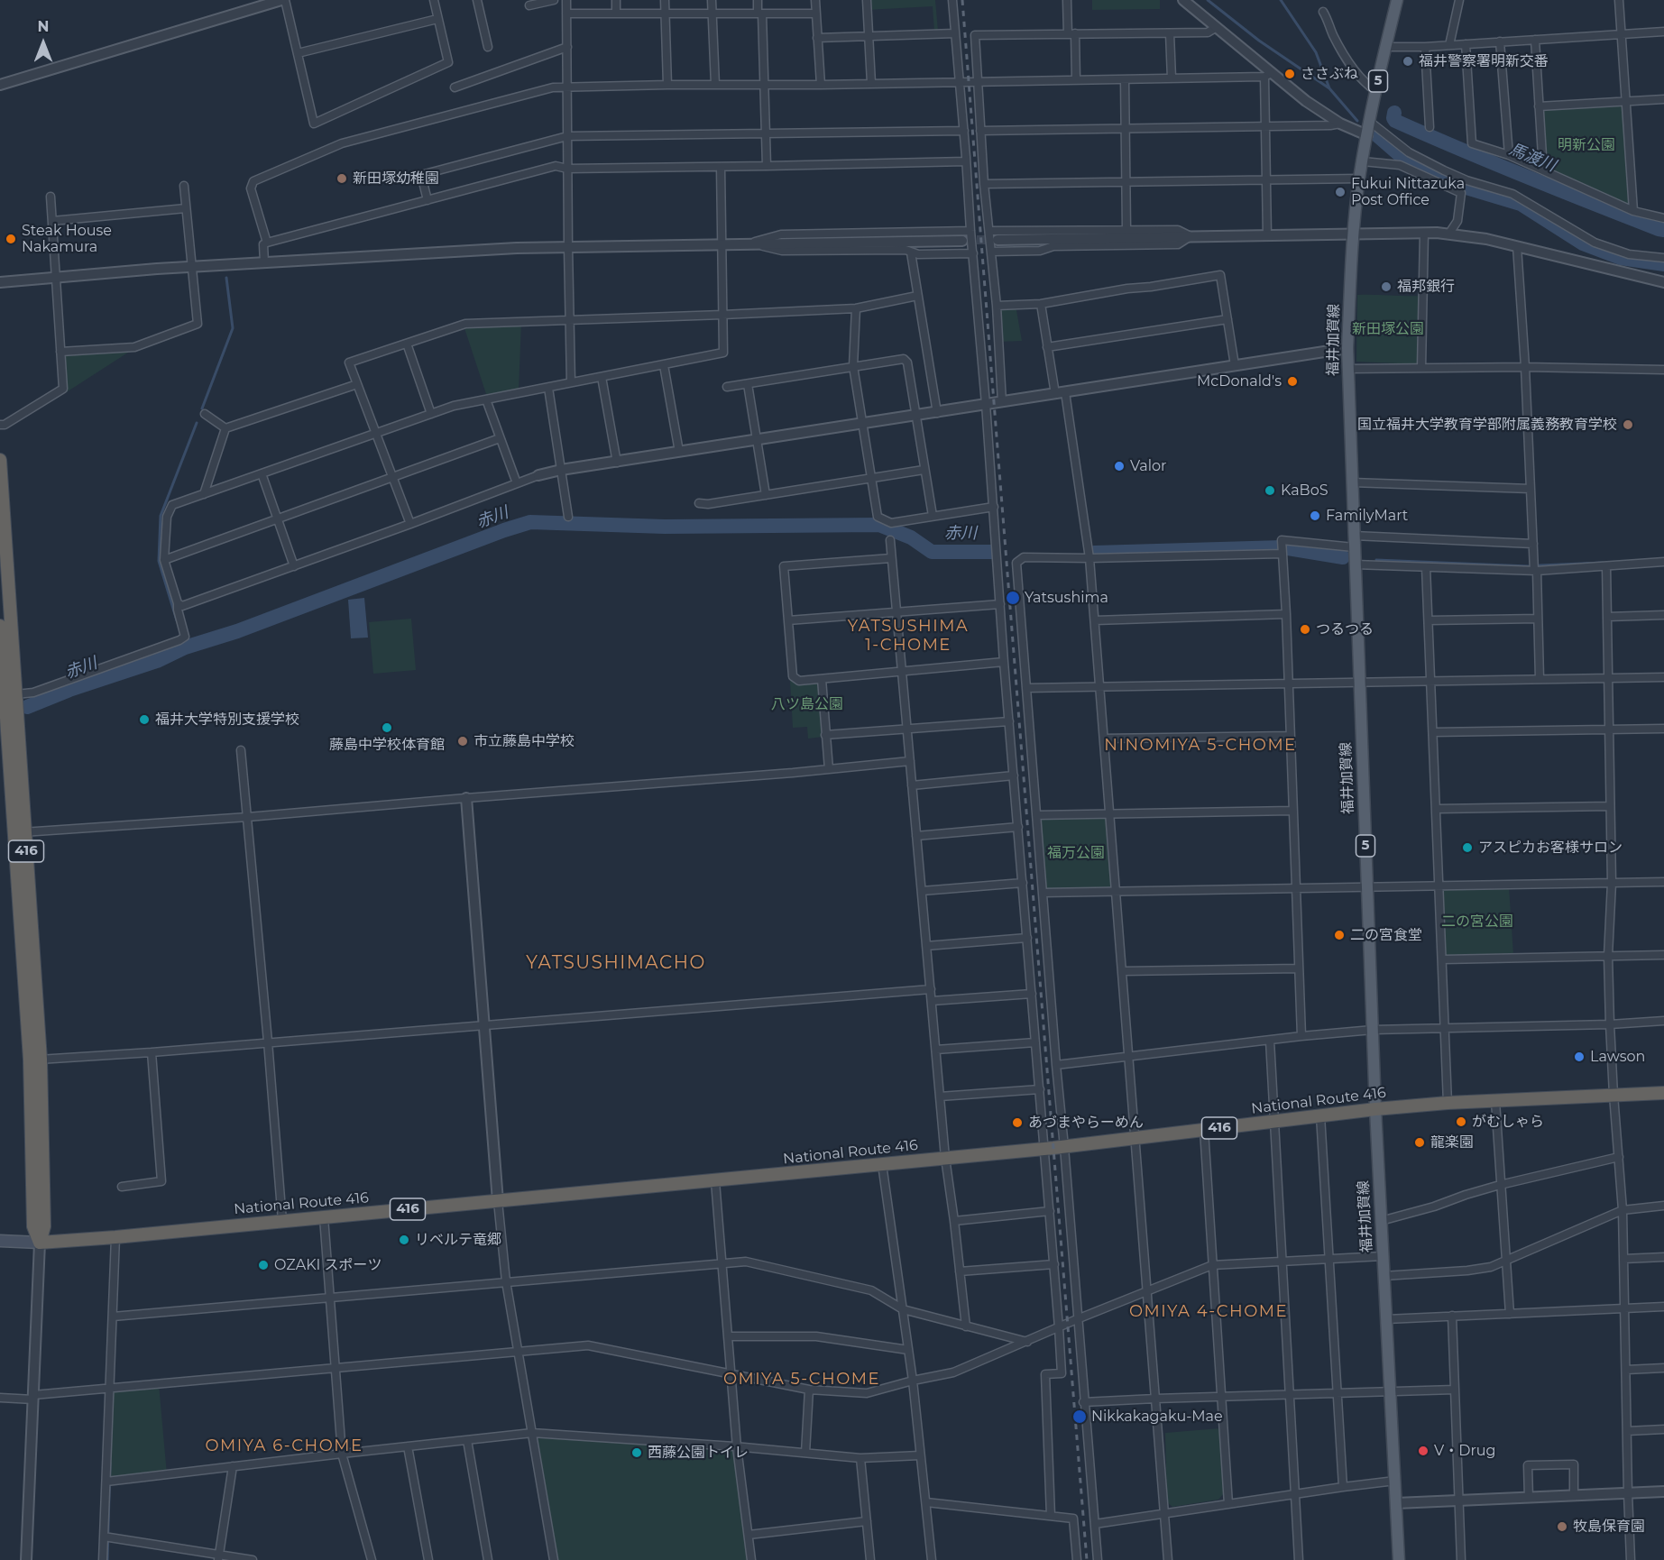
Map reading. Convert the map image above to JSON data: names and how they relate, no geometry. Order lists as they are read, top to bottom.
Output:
{
  "streets": {
    "highway": ["416", "National Route 416"],
    "main road": ["5", "福井加賀線"]
  },
  "crossings": [
    ["福井加賀線", "National Route 416"],
    ["416", "National Route 416"]
  ],
  "districts": [
    "YATSUSHIMA 1-CHOME",
    "NINOMIYA 5-CHOME",
    "YATSUSHIMACHO",
    "OMIYA 4-CHOME",
    "OMIYA 5-CHOME",
    "OMIYA 6-CHOME"
  ],
  "water": ["馬渡川", "赤川"],
  "parks": [
    "明新公園",
    "新田塚公園",
    "八ツ島公園",
    "福万公園",
    "二の宮公園"
  ],
  "places": [
    "福井警察署明新交番",
    "ささぶね",
    "新田塚幼稚園",
    "Fukui Nittazuka Post Office",
    "Steak House Nakamura",
    "福邦銀行",
    "McDonald's",
    "国立福井大学教育学部附属義務教育学校",
    "Valor",
    "KaBoS",
    "FamilyMart",
    "Yatsushima",
    "つるつる",
    "福井大学特別支援学校",
    "藤島中学校体育館",
    "市立藤島中学校",
    "アスピカお客様サロン",
    "二の宮食堂",
    "Lawson",
    "がむしゃら",
    "あづまやらーめん",
    "龍楽園",
    "リベルテ竜郷",
    "OZAKI スポーツ",
    "Nikkakagaku-Mae",
    "V・Drug",
    "西藤公園トイレ",
    "牧島保育園"
  ],
  "north": "top"
}
